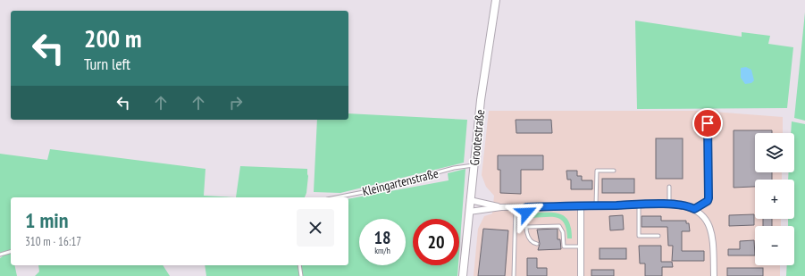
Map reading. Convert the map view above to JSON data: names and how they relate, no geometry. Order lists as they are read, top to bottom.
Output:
{
  "streets": {
    "main road": ["Grootestraße"],
    "lane": ["Kleingartenstraße"]
  },
  "crossings": [
    ["Grootestraße", "Kleingartenstraße"]
  ],
  "page": {
    "turn": ["200 m", "Turn left"],
    "map_buttons": ["+", "−"],
    "heading": ["1 min", "310 m · 16:17"],
    "speed": "18 km/h",
    "limit": "20"
  }
}
